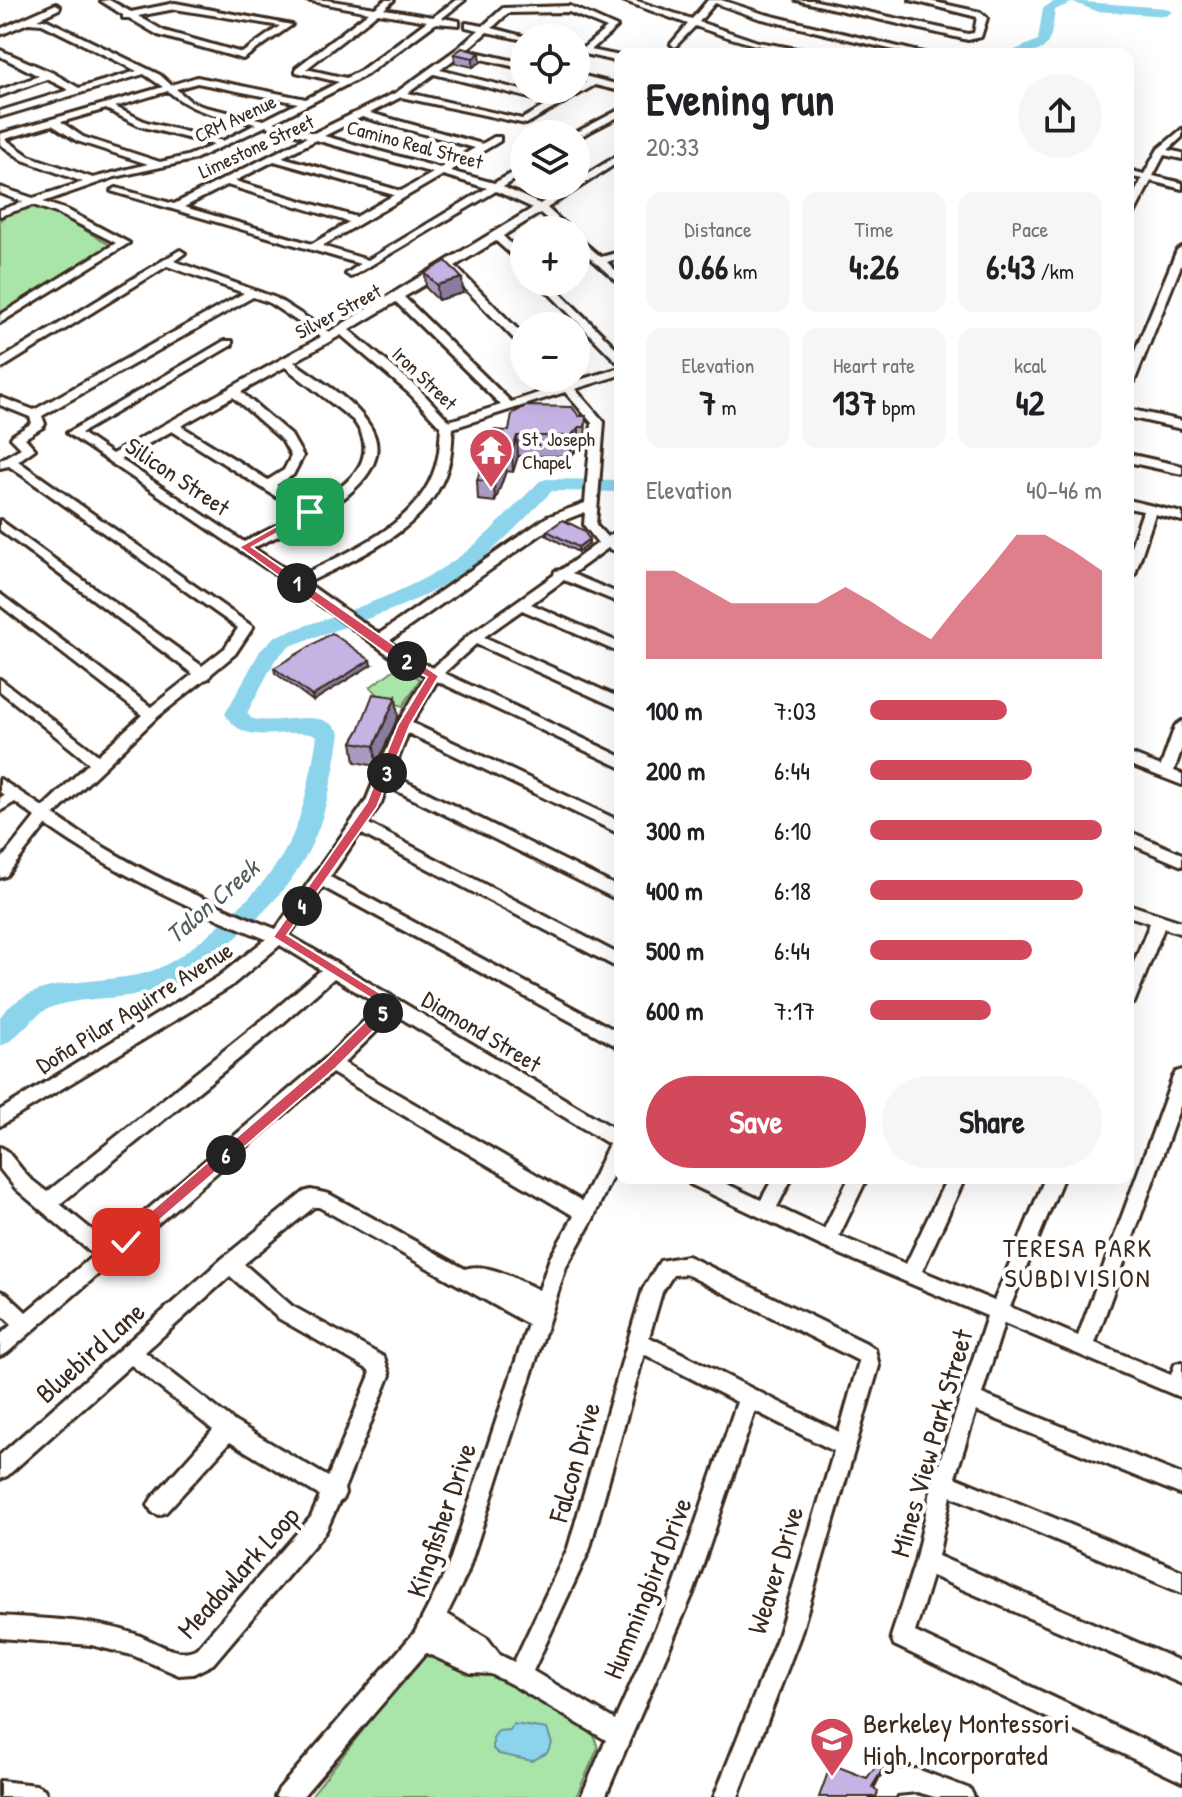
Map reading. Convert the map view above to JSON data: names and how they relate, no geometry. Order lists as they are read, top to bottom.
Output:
{
  "streets": {
    "street": [
      "CRM Avenue",
      "Camino Real Street",
      "Limestone Street",
      "Silver Street",
      "Iron Street",
      "Silicon Street",
      "Doña Pilar Aguirre Avenue",
      "Diamond Street",
      "Bluebird Lane",
      "Mines View Park Street",
      "Falcon Drive",
      "Kingfisher Drive",
      "Weaver Drive",
      "Meadowlark Loop",
      "Hummingbird Drive"
    ]
  },
  "crossings": [
    ["CRM Avenue", "Camino Real Street"],
    ["Camino Real Street", "Limestone Street"],
    ["Camino Real Street", "Silver Street"],
    ["Silver Street", "Iron Street"],
    ["Silver Street", "Silicon Street"],
    ["Iron Street", "Silicon Street"],
    ["Silicon Street", "Doña Pilar Aguirre Avenue"],
    ["Doña Pilar Aguirre Avenue", "Diamond Street"],
    ["Bluebird Lane", "Kingfisher Drive"],
    ["Bluebird Lane", "Meadowlark Loop"],
    ["Falcon Drive", "Weaver Drive"]
  ],
  "districts": ["TERESA PARK SUBDIVISION"],
  "water": ["Talon Creek"],
  "places": {
    "temple": ["St. Joseph Chapel"],
    "school or university": ["Berkeley Montessori High, Incorporated"]
  },
  "page": {
    "map_buttons": ["+", "−"],
    "heading": ["Evening run", "20:33"],
    "stats": [
      ["Distance", "0.66 km"],
      ["Time", "4:26"],
      ["Pace", "6:43 /km"],
      ["Elevation", "7 m"],
      ["Heart rate", "137 bpm"],
      ["kcal", "42"]
    ],
    "chart": ["Elevation", "40–46 m"],
    "pins": [
      "1",
      "2",
      "3",
      "4",
      "5",
      "6"
    ],
    "list": [
      {
        "name": "100 m",
        "note": "7:03"
      },
      {
        "name": "200 m",
        "note": "6:44"
      },
      {
        "name": "300 m",
        "note": "6:10"
      },
      {
        "name": "400 m",
        "note": "6:18"
      },
      {
        "name": "500 m",
        "note": "6:44"
      },
      {
        "name": "600 m",
        "note": "7:17"
      }
    ],
    "buttons": ["Save", "Share"]
  }
}
